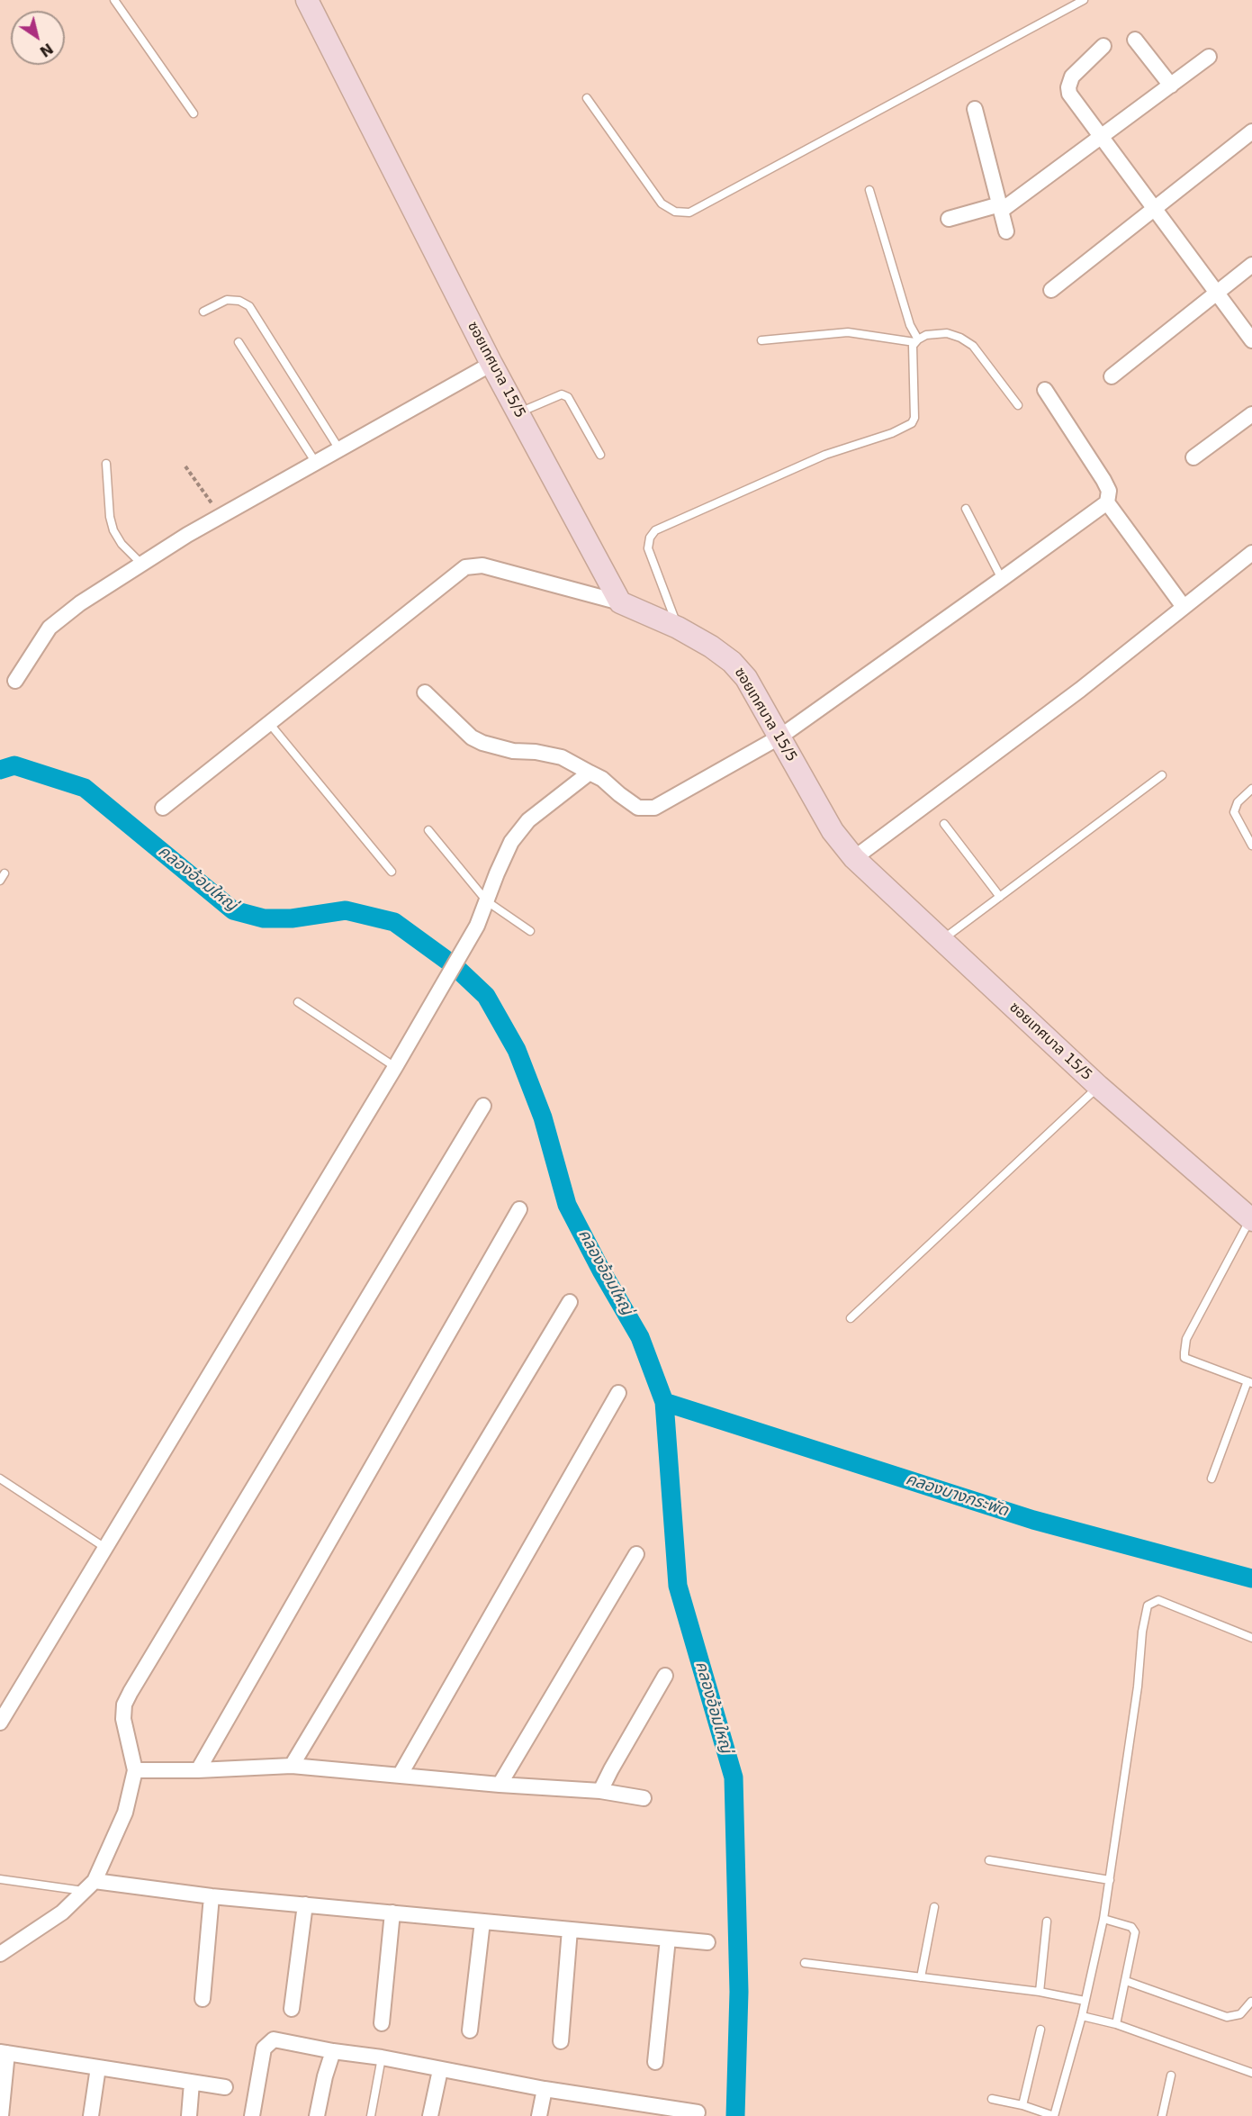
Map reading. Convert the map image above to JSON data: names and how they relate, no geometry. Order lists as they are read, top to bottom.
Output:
{
  "streets": {
    "street": ["ซอยเทศบาล 15/5"]
  },
  "water": ["คลองอ้อมใหญ่", "คลองบางกระพัด"],
  "north": "bottom right"
}
